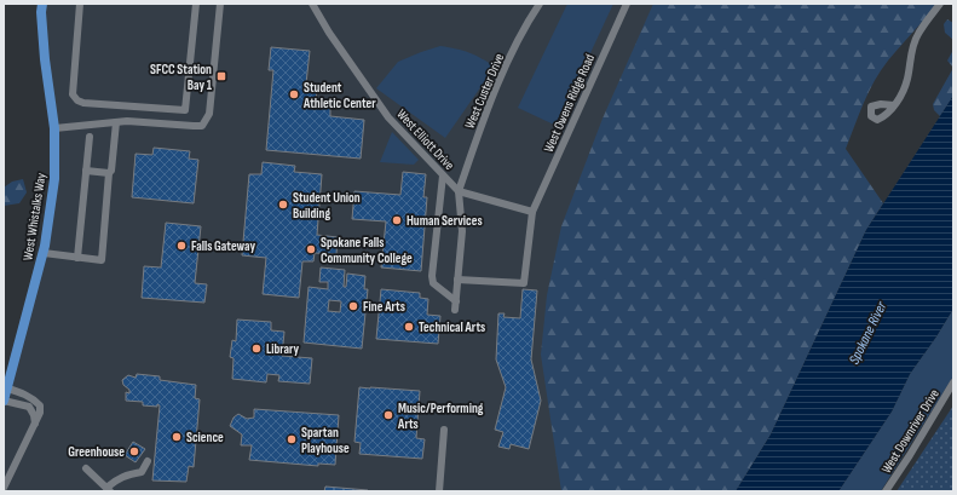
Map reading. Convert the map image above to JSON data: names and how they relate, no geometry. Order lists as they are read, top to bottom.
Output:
{
  "streets": {
    "main road": ["West Whistalks Way"],
    "street": [
      "West Custer Drive",
      "West Owens Ridge Road",
      "West Elliott Drive",
      "West Downriver Drive"
    ]
  },
  "crossings": [
    ["West Custer Drive", "West Elliott Drive"]
  ],
  "water": ["Spokane River"],
  "places": {
    "transit": ["SFCC Station Bay 1"],
    "other": [
      "Student Athletic Center",
      "Student Union Building",
      "Human Services",
      "Falls Gateway",
      "Spokane Falls Community College",
      "Fine Arts",
      "Technical Arts",
      "Library",
      "Music/Performing Arts",
      "Science",
      "Spartan Playhouse",
      "Greenhouse"
    ]
  }
}
